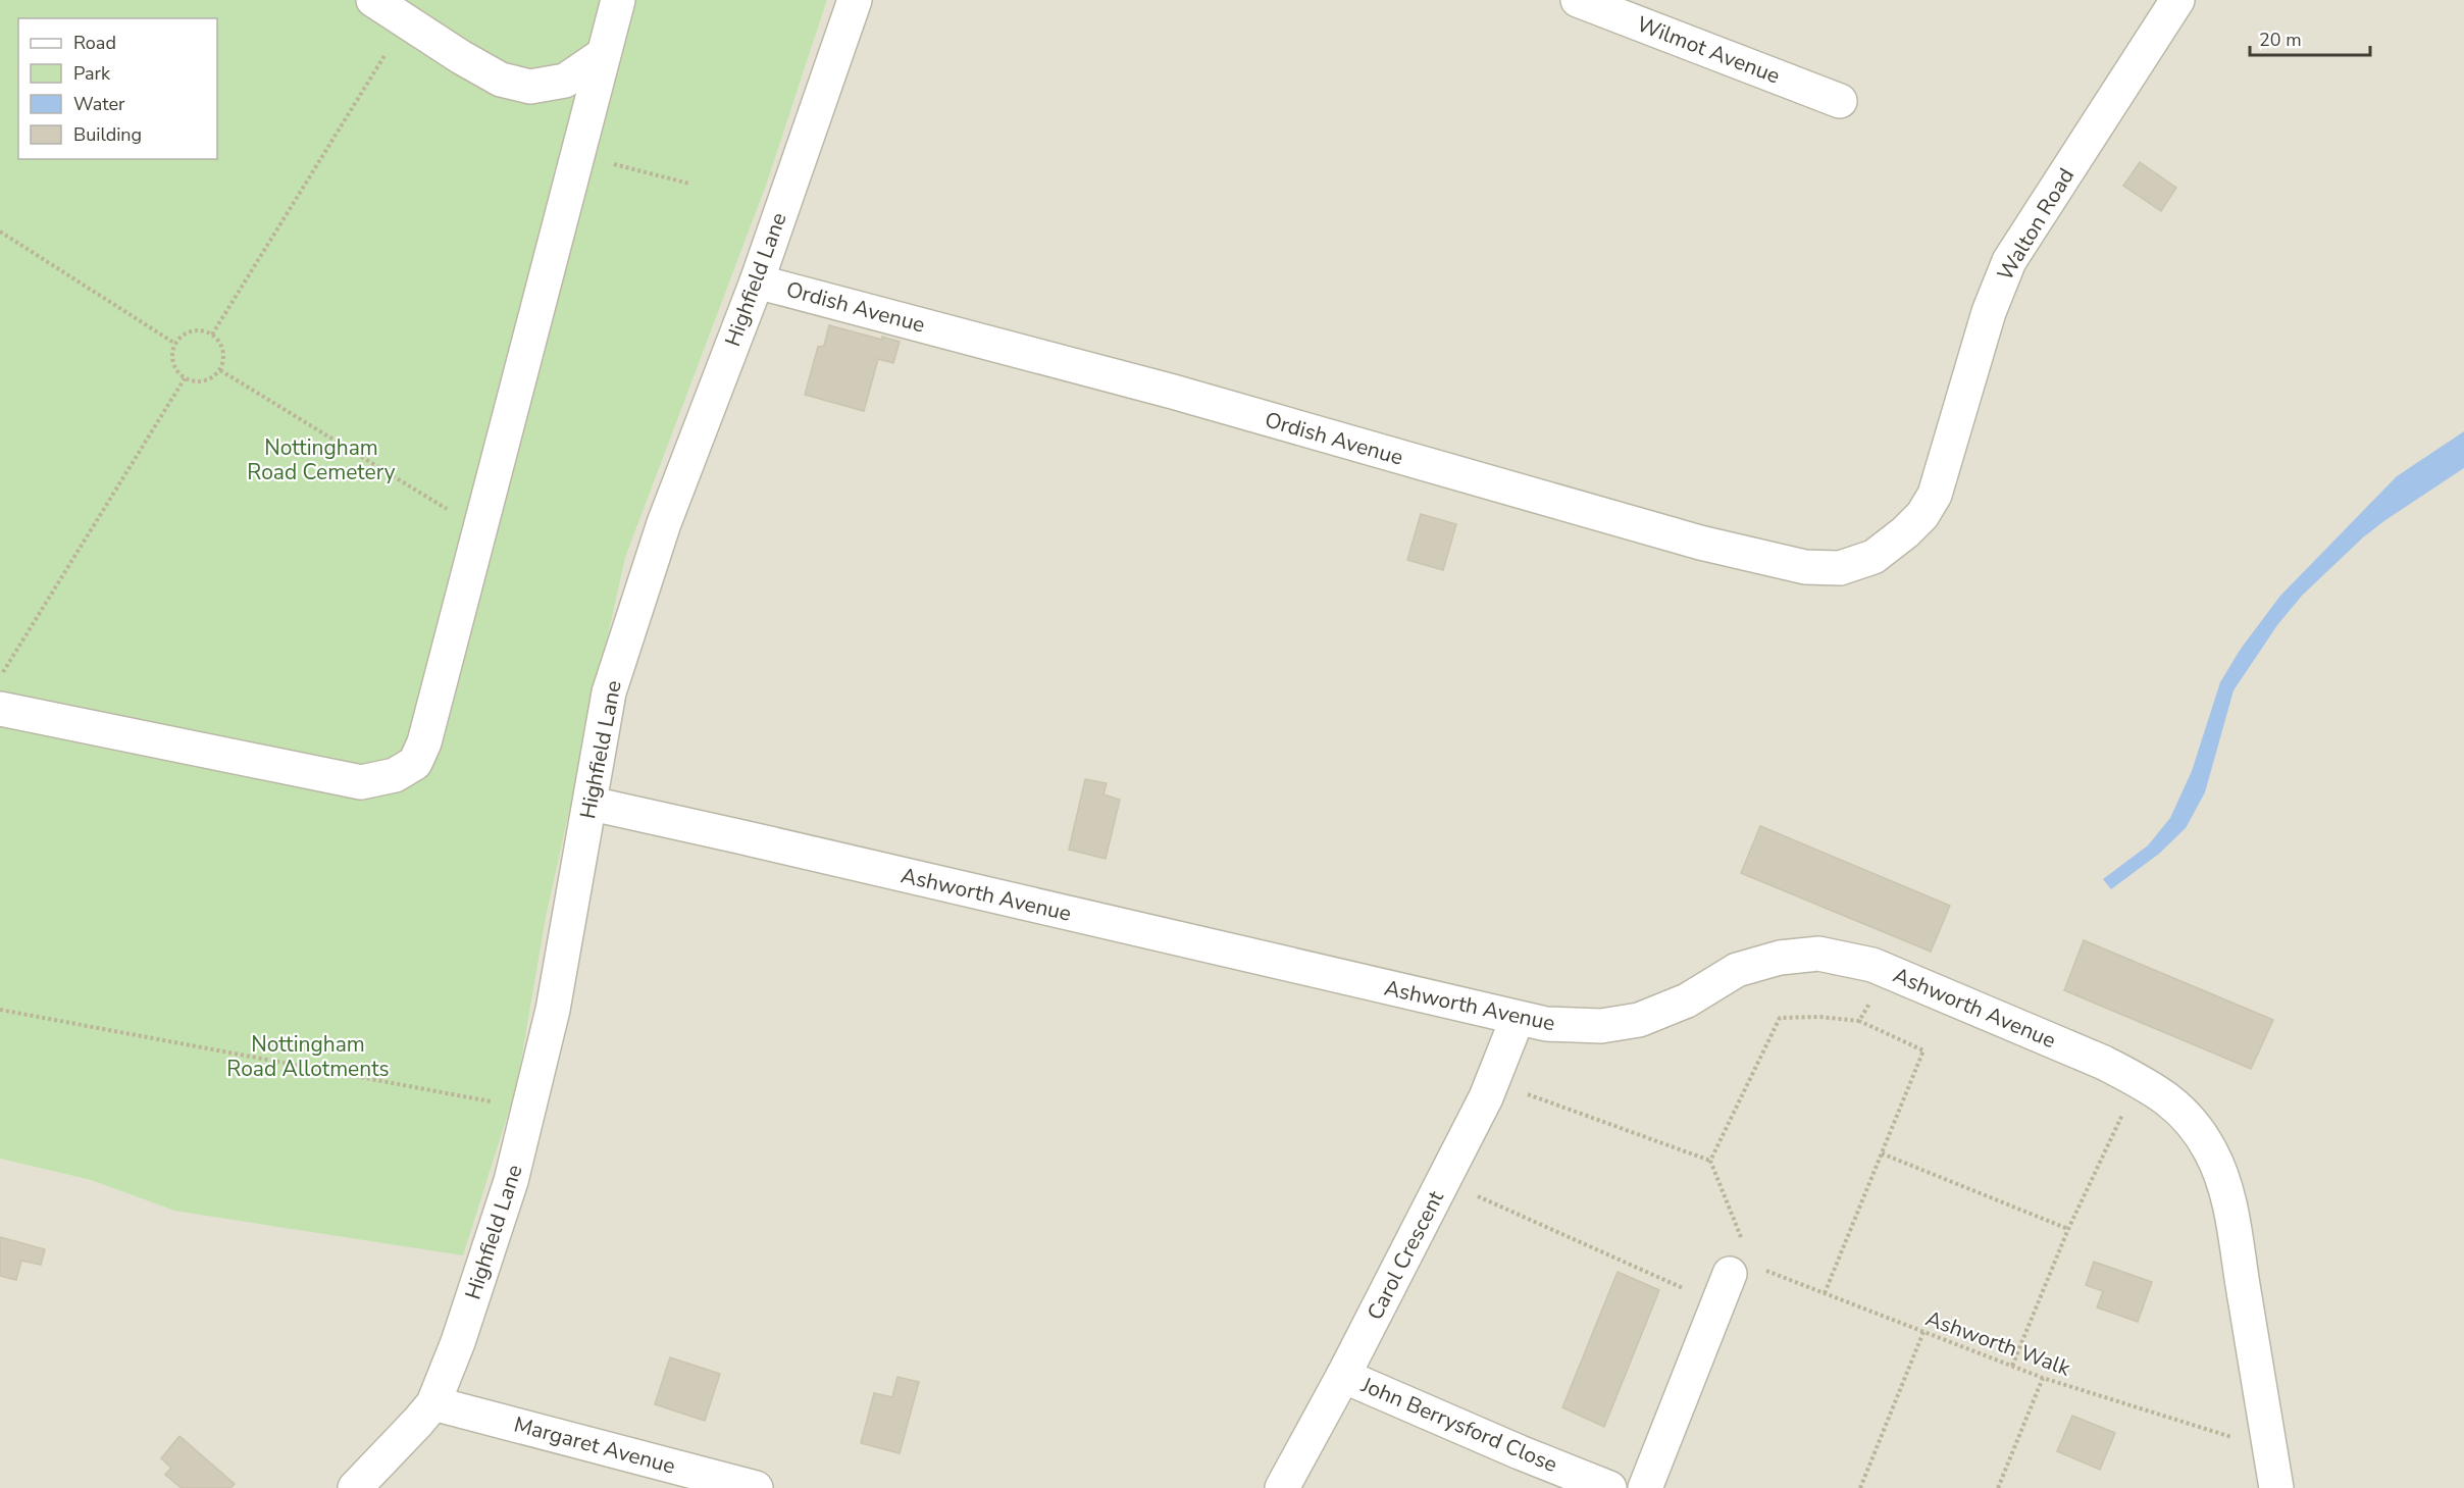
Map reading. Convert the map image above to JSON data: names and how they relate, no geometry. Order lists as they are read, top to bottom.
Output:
{
  "streets": {
    "street": [
      "Wilmot Avenue",
      "Walton Road",
      "Highfield Lane",
      "Ordish Avenue",
      "Ashworth Avenue",
      "Carol Crescent",
      "John Berrysford Close",
      "Margaret Avenue"
    ],
    "path": ["Ashworth Walk"]
  },
  "crossings": [
    ["Walton Road", "Ordish Avenue"],
    ["Highfield Lane", "Ordish Avenue"],
    ["Highfield Lane", "Ashworth Avenue"],
    ["Highfield Lane", "Margaret Avenue"],
    ["Ashworth Avenue", "Carol Crescent"],
    ["Ashworth Avenue", "Ashworth Walk"],
    ["Carol Crescent", "John Berrysford Close"]
  ],
  "parks": ["Nottingham Road Cemetery", "Nottingham Road Allotments"],
  "legend": [
    "Road",
    "Park",
    "Water",
    "Building"
  ],
  "scale_bar": "20 m"
}
